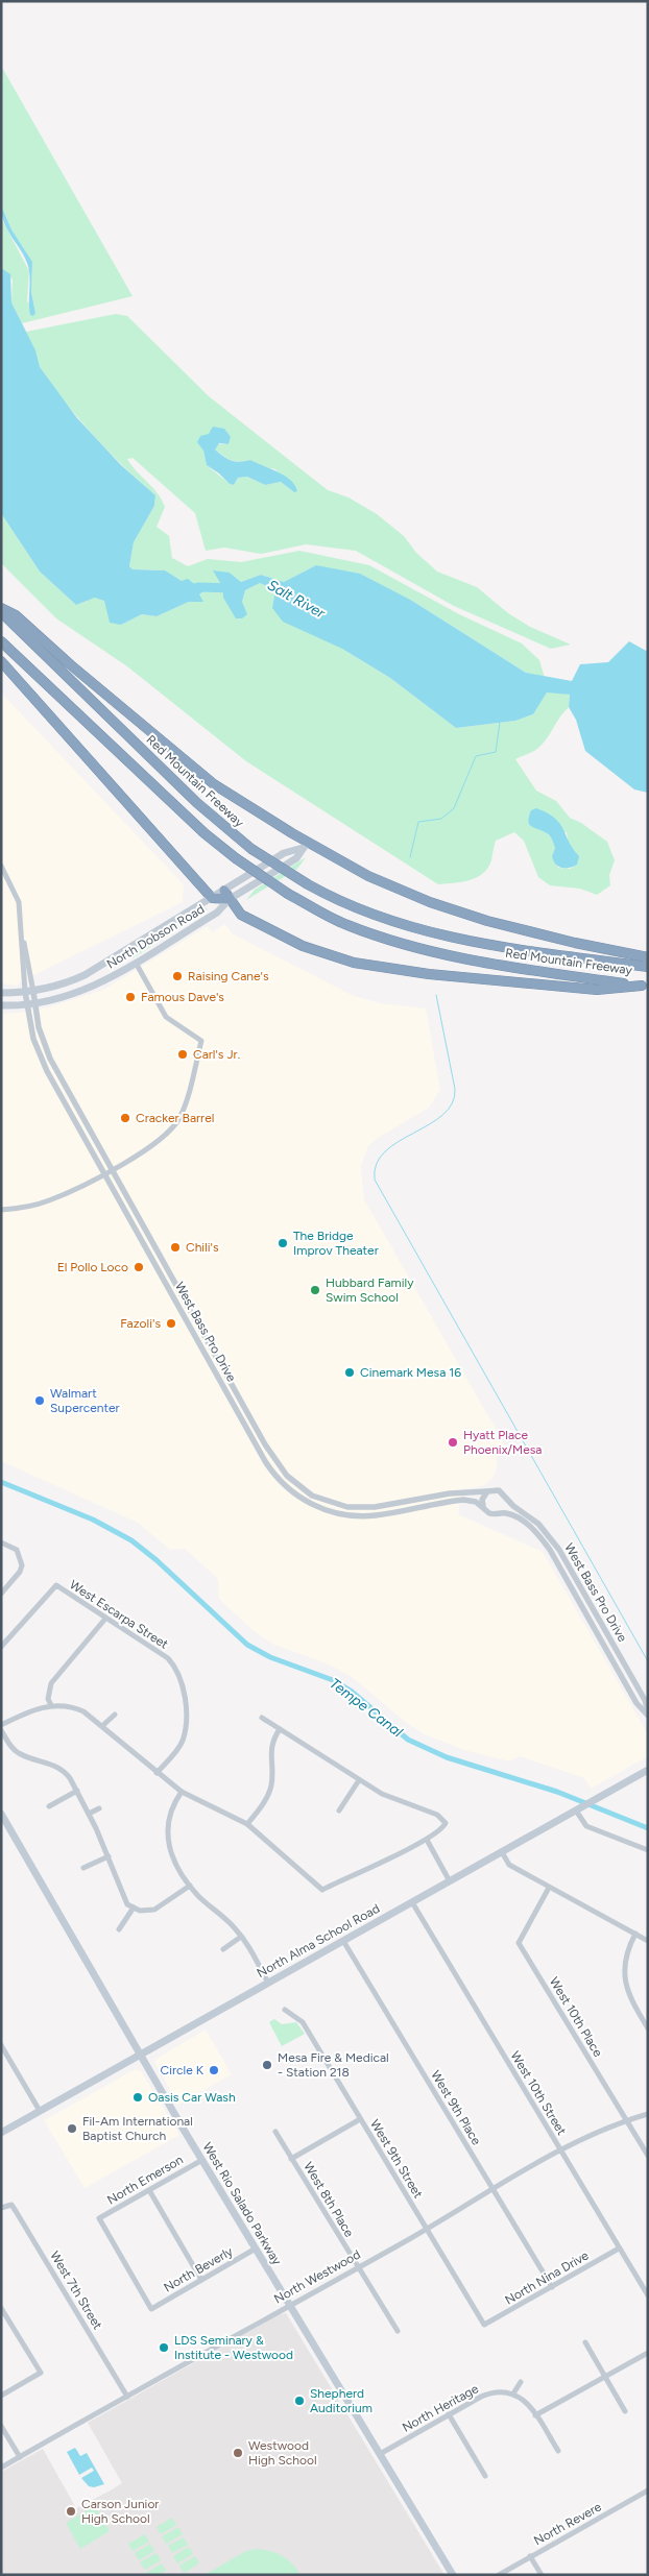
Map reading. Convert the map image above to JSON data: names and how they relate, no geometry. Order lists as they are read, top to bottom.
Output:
{
  "streets": {
    "highway": ["Red Mountain Freeway"],
    "main road": ["North Dobson Road", "North Alma School Road", "West Rio Salado Parkway"],
    "street": [
      "West Bass Pro Drive",
      "West Escarpa Street",
      "West 10th Place",
      "West 10th Street",
      "West 9th Place",
      "West 9th Street",
      "North Emerson",
      "West 8th Place",
      "North Beverly",
      "North Westwood",
      "North Nina Drive",
      "West 7th Street",
      "North Heritage",
      "North Revere"
    ]
  },
  "crossings": [
    ["North Dobson Road", "West Bass Pro Drive"],
    ["North Alma School Road", "West 10th Street"],
    ["North Alma School Road", "West 9th Place"],
    ["North Alma School Road", "West Rio Salado Parkway"],
    ["West 10th Place", "North Westwood"],
    ["West 10th Street", "North Westwood"],
    ["West 10th Street", "North Nina Drive"],
    ["West 9th Place", "North Westwood"],
    ["West 9th Place", "North Nina Drive"],
    ["West 9th Street", "North Westwood"],
    ["West 9th Street", "North Nina Drive"],
    ["North Emerson", "West Rio Salado Parkway"],
    ["North Emerson", "North Beverly"],
    ["West 8th Place", "North Westwood"],
    ["West Rio Salado Parkway", "North Beverly"],
    ["West Rio Salado Parkway", "North Westwood"],
    ["West Rio Salado Parkway", "North Heritage"],
    ["North Westwood", "West 7th Street"]
  ],
  "water": ["Salt River", "Tempe Canal"],
  "places": [
    "Raising Cane's",
    "Famous Dave's",
    "Carl's Jr.",
    "Cracker Barrel",
    "The Bridge Improv Theater",
    "Chili's",
    "El Pollo Loco",
    "Hubbard Family Swim School",
    "Fazoli's",
    "Cinemark Mesa 16",
    "Walmart Supercenter",
    "Hyatt Place Phoenix/Mesa",
    "Mesa Fire & Medical - Station 218",
    "Circle K",
    "Oasis Car Wash",
    "Fil-Am International Baptist Church",
    "LDS Seminary & Institute - Westwood",
    "Shepherd Auditorium",
    "Westwood High School",
    "Carson Junior High School"
  ]
}
